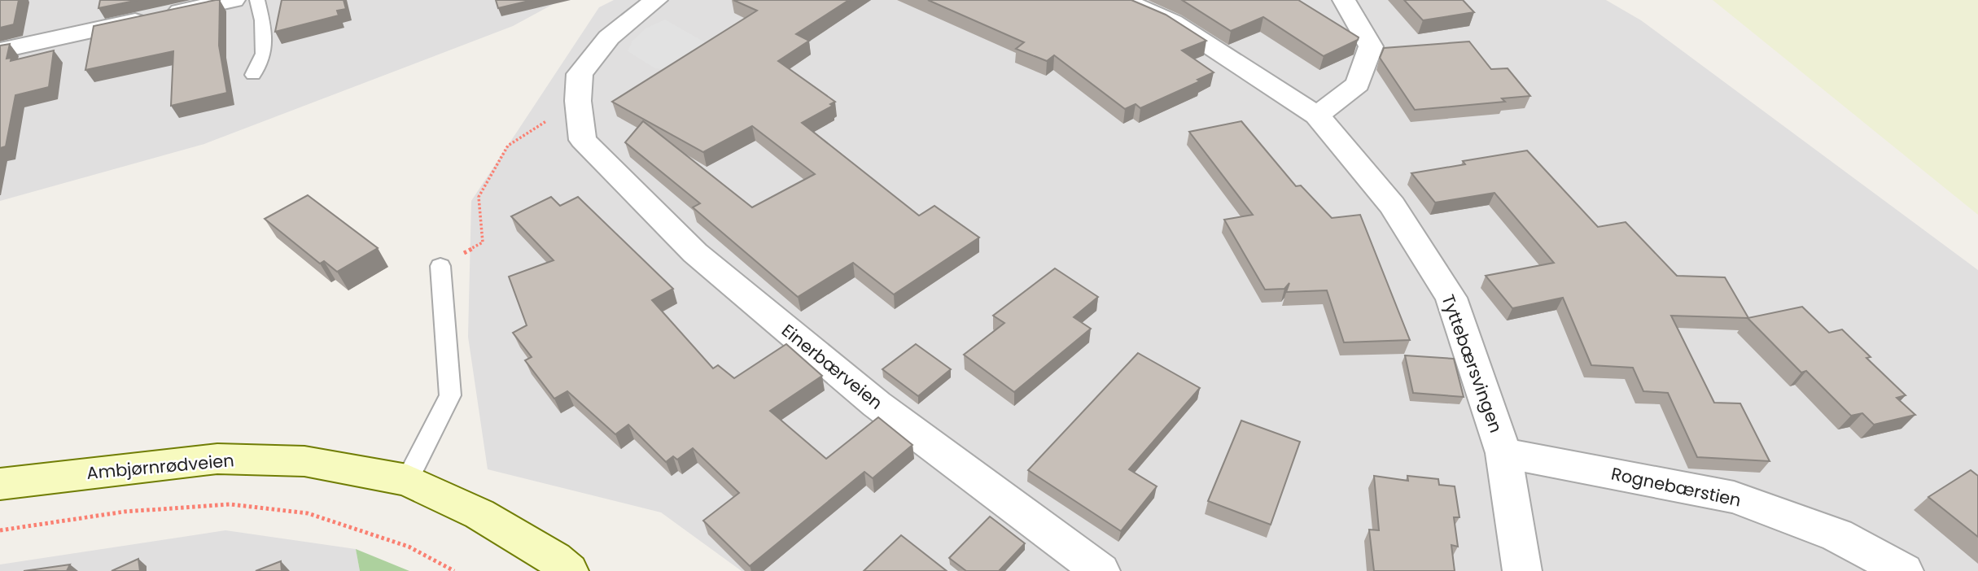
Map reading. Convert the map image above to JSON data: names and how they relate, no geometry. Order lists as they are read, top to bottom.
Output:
{
  "streets": {
    "street": [
      "Tyttebærsvingen",
      "Einerbærveien",
      "Ambjørnrødveien",
      "Rognebærstien"
    ]
  },
  "crossings": [
    ["Tyttebærsvingen", "Rognebærstien"]
  ]
}
